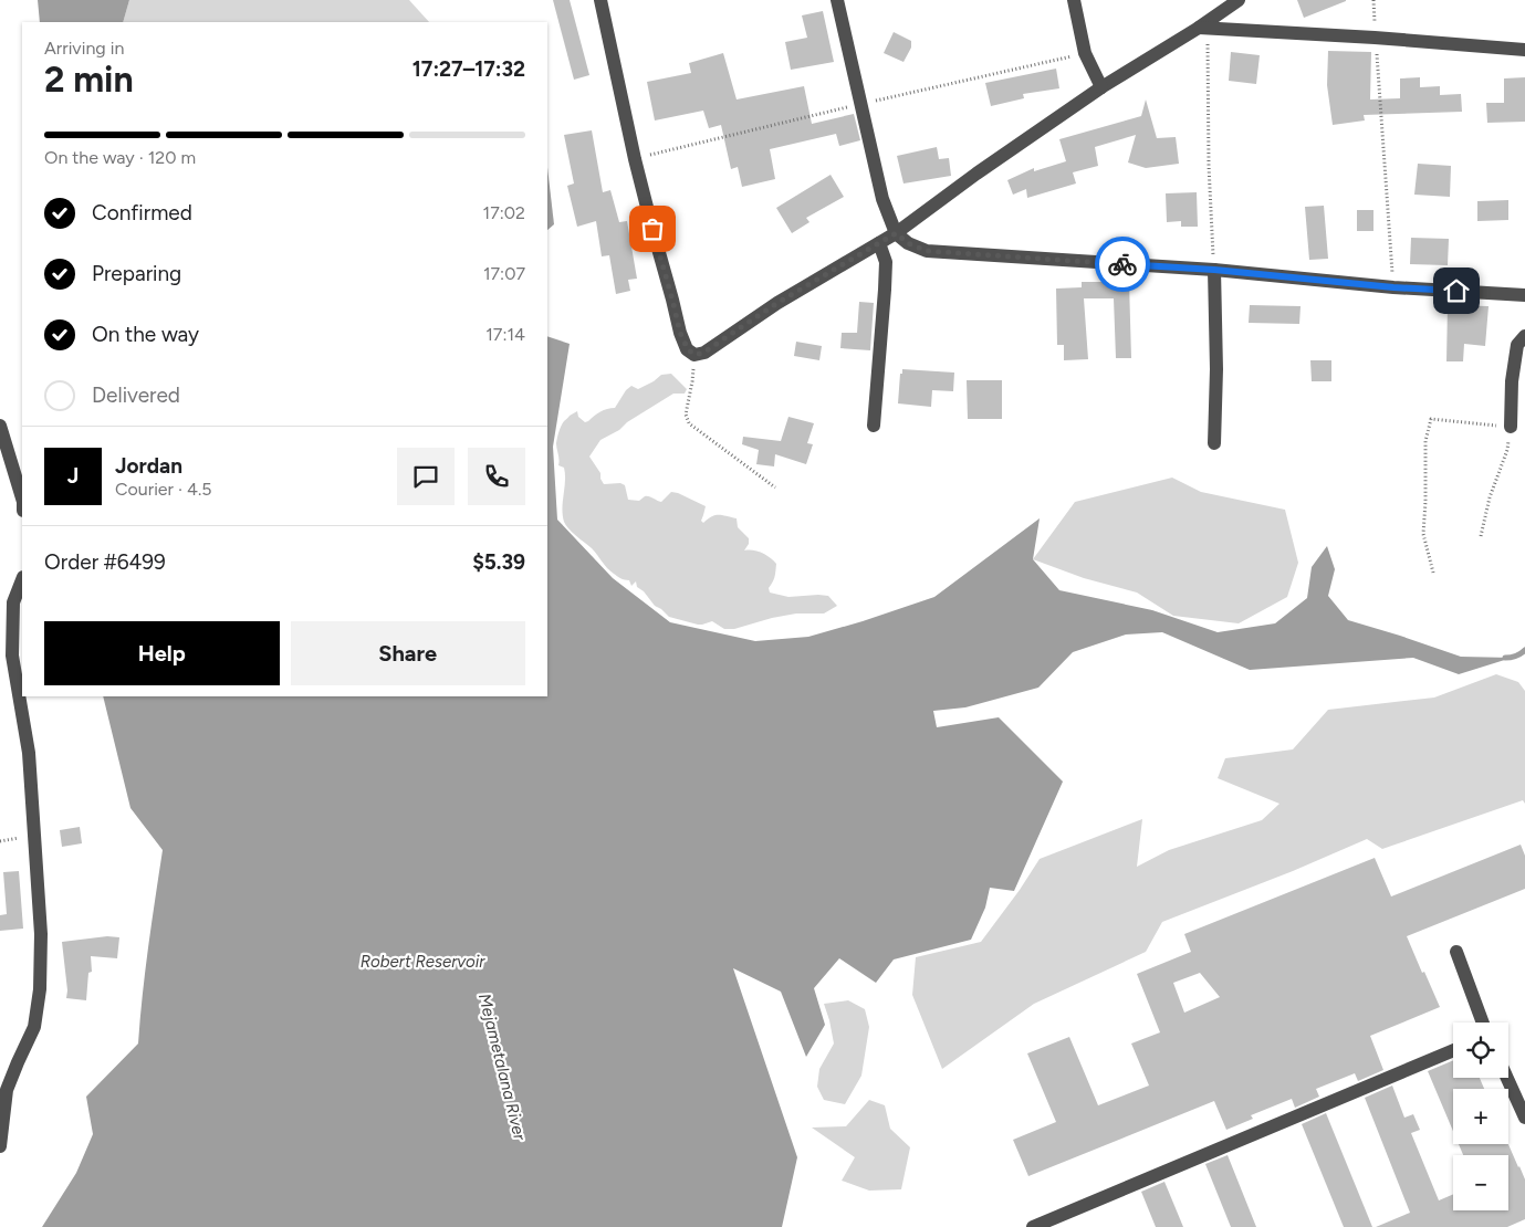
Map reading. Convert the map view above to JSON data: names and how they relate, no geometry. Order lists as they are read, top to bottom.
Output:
{
  "water": ["Robert Reservoir", "Mejametalana River"],
  "page": {
    "heading": ["2 min", "Arriving in", "17:27–17:32"],
    "panel": [
      "Jordan",
      "Courier · 4.5",
      "Order #6499",
      "$5.39"
    ],
    "bar": "On the way · 120 m",
    "list": [
      ["Confirmed", "17:02"],
      ["Preparing", "17:07"],
      ["On the way", "17:14"],
      "Delivered"
    ],
    "round": "J",
    "buttons": ["Help", "Share"],
    "map_buttons": ["+", "−"]
  }
}
